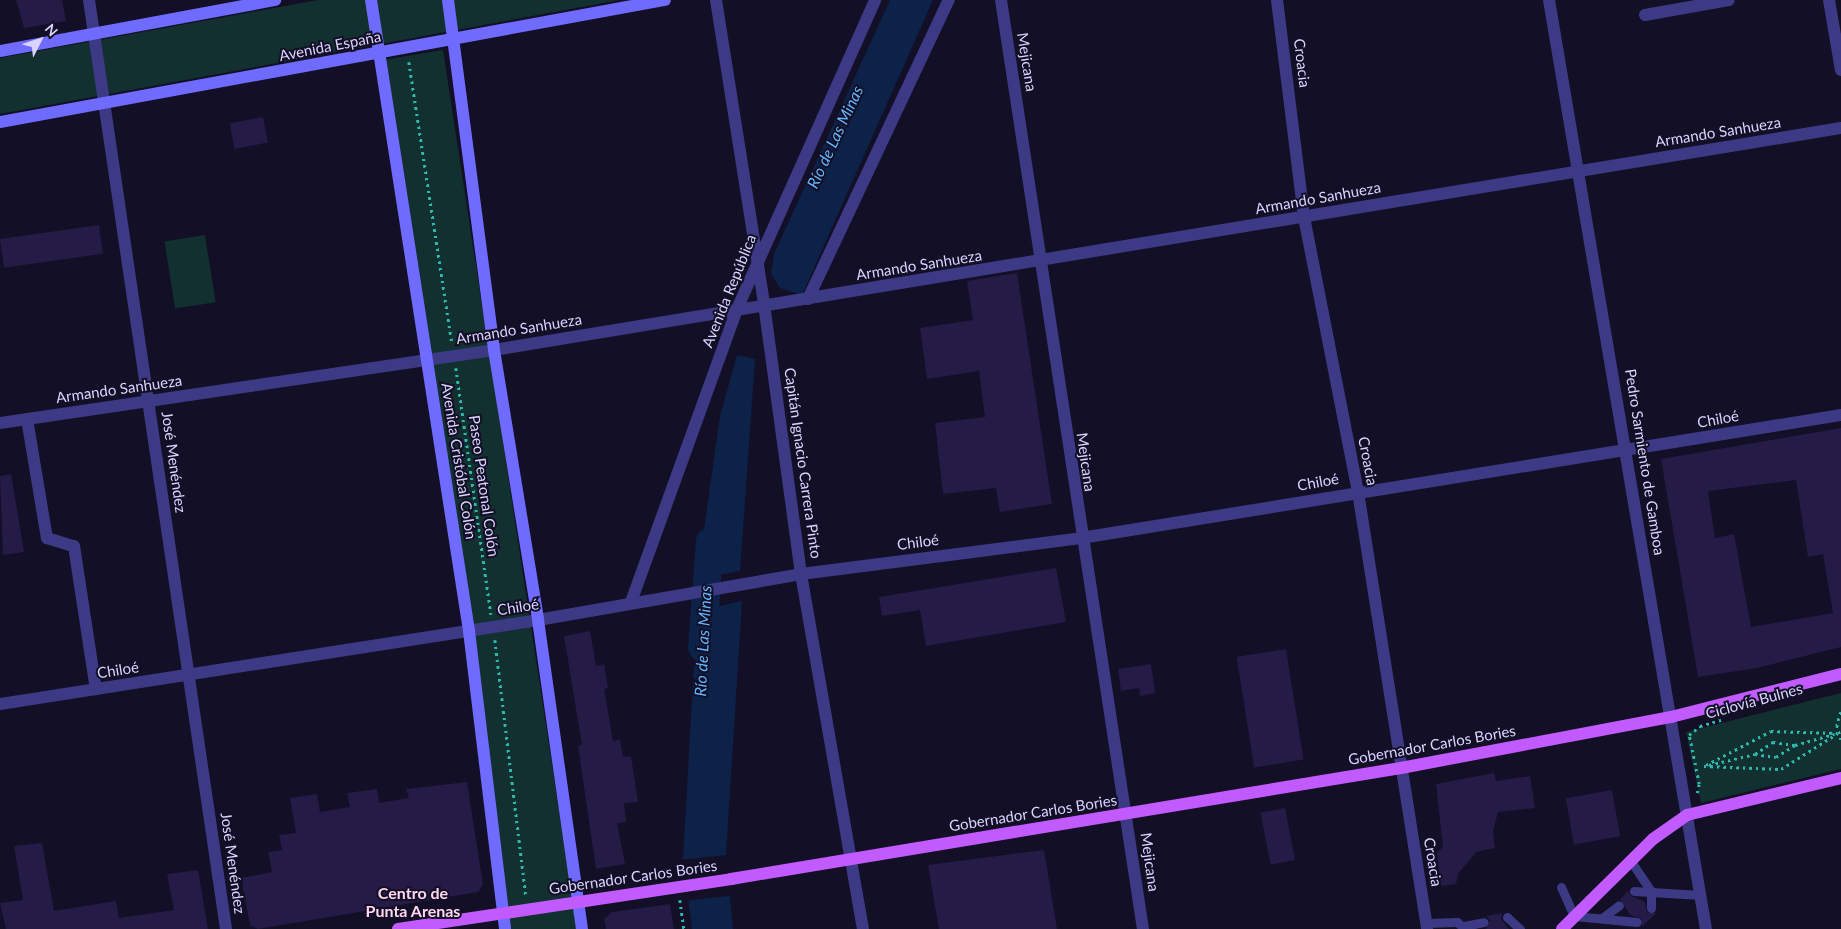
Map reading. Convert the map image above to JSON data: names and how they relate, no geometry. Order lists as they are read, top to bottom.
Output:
{
  "streets": {
    "main road": ["Avenida España", "Avenida Cristóbal Colón", "Gobernador Carlos Bories"],
    "street": [
      "Mejicana",
      "Croacia",
      "Armando Sanhueza",
      "Avenida República",
      "Chiloé",
      "José Menéndez",
      "Pedro Sarmiento de Gamboa",
      "Capitán Ignacio Carrera Pinto"
    ],
    "path": ["Paseo Peatonal Colón", "Ciclovía Bulnes"]
  },
  "crossings": [
    ["Avenida España", "Avenida Cristóbal Colón"],
    ["Avenida España", "José Menéndez"],
    ["Avenida España", "Paseo Peatonal Colón"],
    ["Mejicana", "Armando Sanhueza"],
    ["Mejicana", "Chiloé"],
    ["Mejicana", "Gobernador Carlos Bories"],
    ["Croacia", "Armando Sanhueza"],
    ["Croacia", "Chiloé"],
    ["Croacia", "Gobernador Carlos Bories"],
    ["Armando Sanhueza", "Avenida República"],
    ["Armando Sanhueza", "Avenida Cristóbal Colón"],
    ["Armando Sanhueza", "José Menéndez"],
    ["Armando Sanhueza", "Pedro Sarmiento de Gamboa"],
    ["Armando Sanhueza", "Capitán Ignacio Carrera Pinto"],
    ["Armando Sanhueza", "Paseo Peatonal Colón"],
    ["Avenida República", "Chiloé"],
    ["Avenida República", "Capitán Ignacio Carrera Pinto"],
    ["Chiloé", "Avenida Cristóbal Colón"],
    ["Chiloé", "José Menéndez"],
    ["Chiloé", "Pedro Sarmiento de Gamboa"],
    ["Chiloé", "Capitán Ignacio Carrera Pinto"],
    ["Chiloé", "Paseo Peatonal Colón"],
    ["Avenida Cristóbal Colón", "Gobernador Carlos Bories"],
    ["Pedro Sarmiento de Gamboa", "Ciclovía Bulnes"],
    ["Pedro Sarmiento de Gamboa", "Gobernador Carlos Bories"],
    ["Capitán Ignacio Carrera Pinto", "Gobernador Carlos Bories"],
    ["Paseo Peatonal Colón", "Gobernador Carlos Bories"]
  ],
  "districts": ["Centro de Punta Arenas"],
  "water": ["Río de Las Minas"],
  "north": "top right"
}
